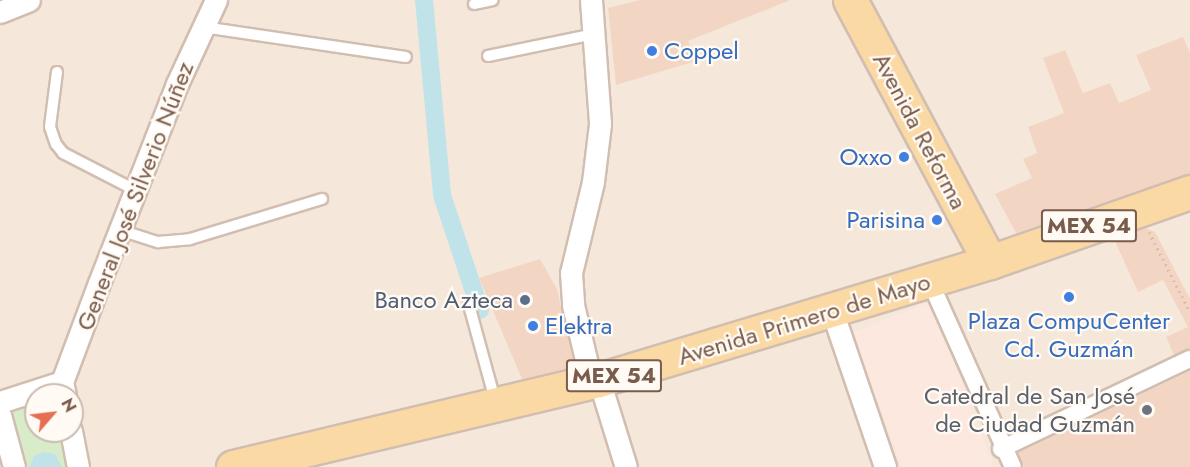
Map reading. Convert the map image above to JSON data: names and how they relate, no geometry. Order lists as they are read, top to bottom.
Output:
{
  "streets": {
    "main road": ["Avenida Reforma", "MEX 54", "Avenida Primero de Mayo"],
    "street": ["General José Silverio Núñez"]
  },
  "crossings": [
    ["Avenida Reforma", "MEX 54"],
    ["Avenida Reforma", "Avenida Primero de Mayo"],
    ["MEX 54", "Avenida Primero de Mayo"]
  ],
  "places": [
    "Coppel",
    "Oxxo",
    "Parisina",
    "Plaza CompuCenter Cd. Guzmán",
    "Banco Azteca",
    "Elektra",
    "Catedral de San José de Ciudad Guzmán"
  ],
  "north": "top right"
}
